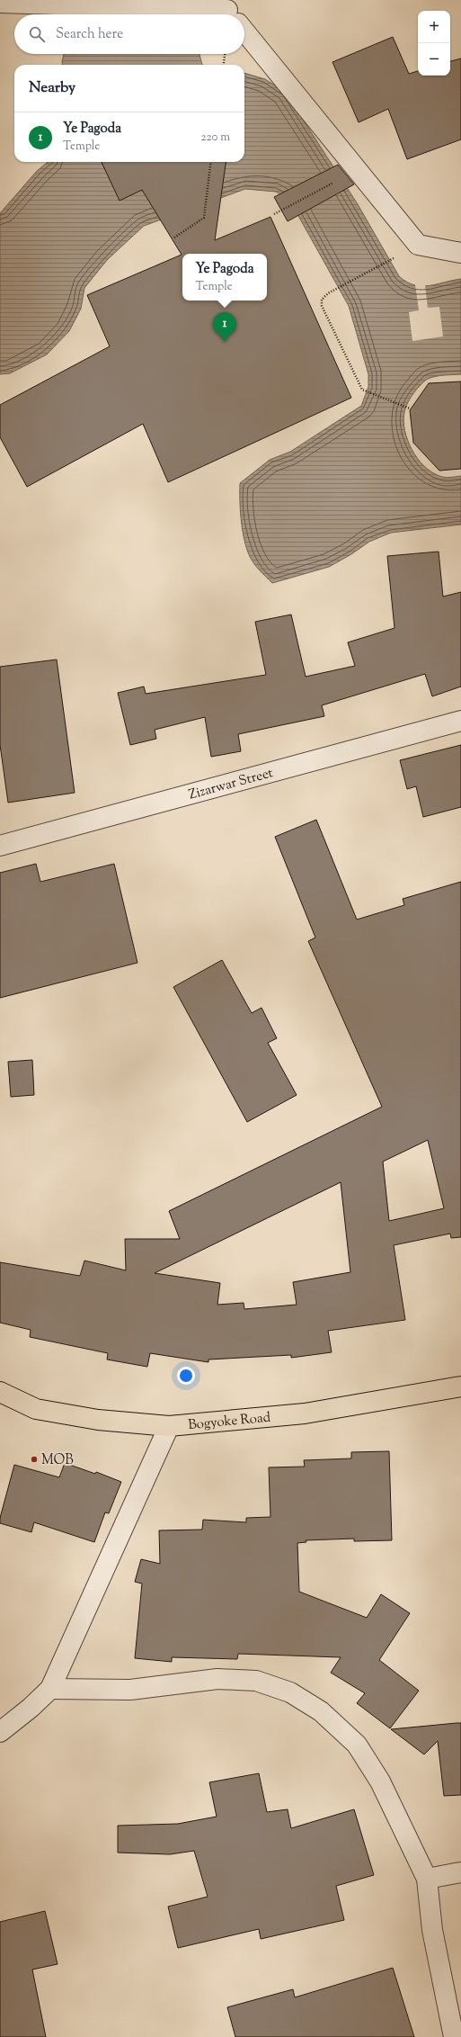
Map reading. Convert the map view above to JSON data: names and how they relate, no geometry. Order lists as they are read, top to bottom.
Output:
{
  "streets": {
    "main road": ["Bogyoke Road"],
    "street": ["Zizarwar Street"]
  },
  "places": ["MOB"],
  "page": {
    "map_buttons": ["+", "−"],
    "search": "Search here",
    "heading": "Nearby",
    "list": [
      {
        "mark": "1",
        "name": "Ye Pagoda",
        "note": "Temple",
        "value": "220 m"
      }
    ],
    "popup": ["Ye Pagoda", "Temple"],
    "pins": "1"
  }
}
